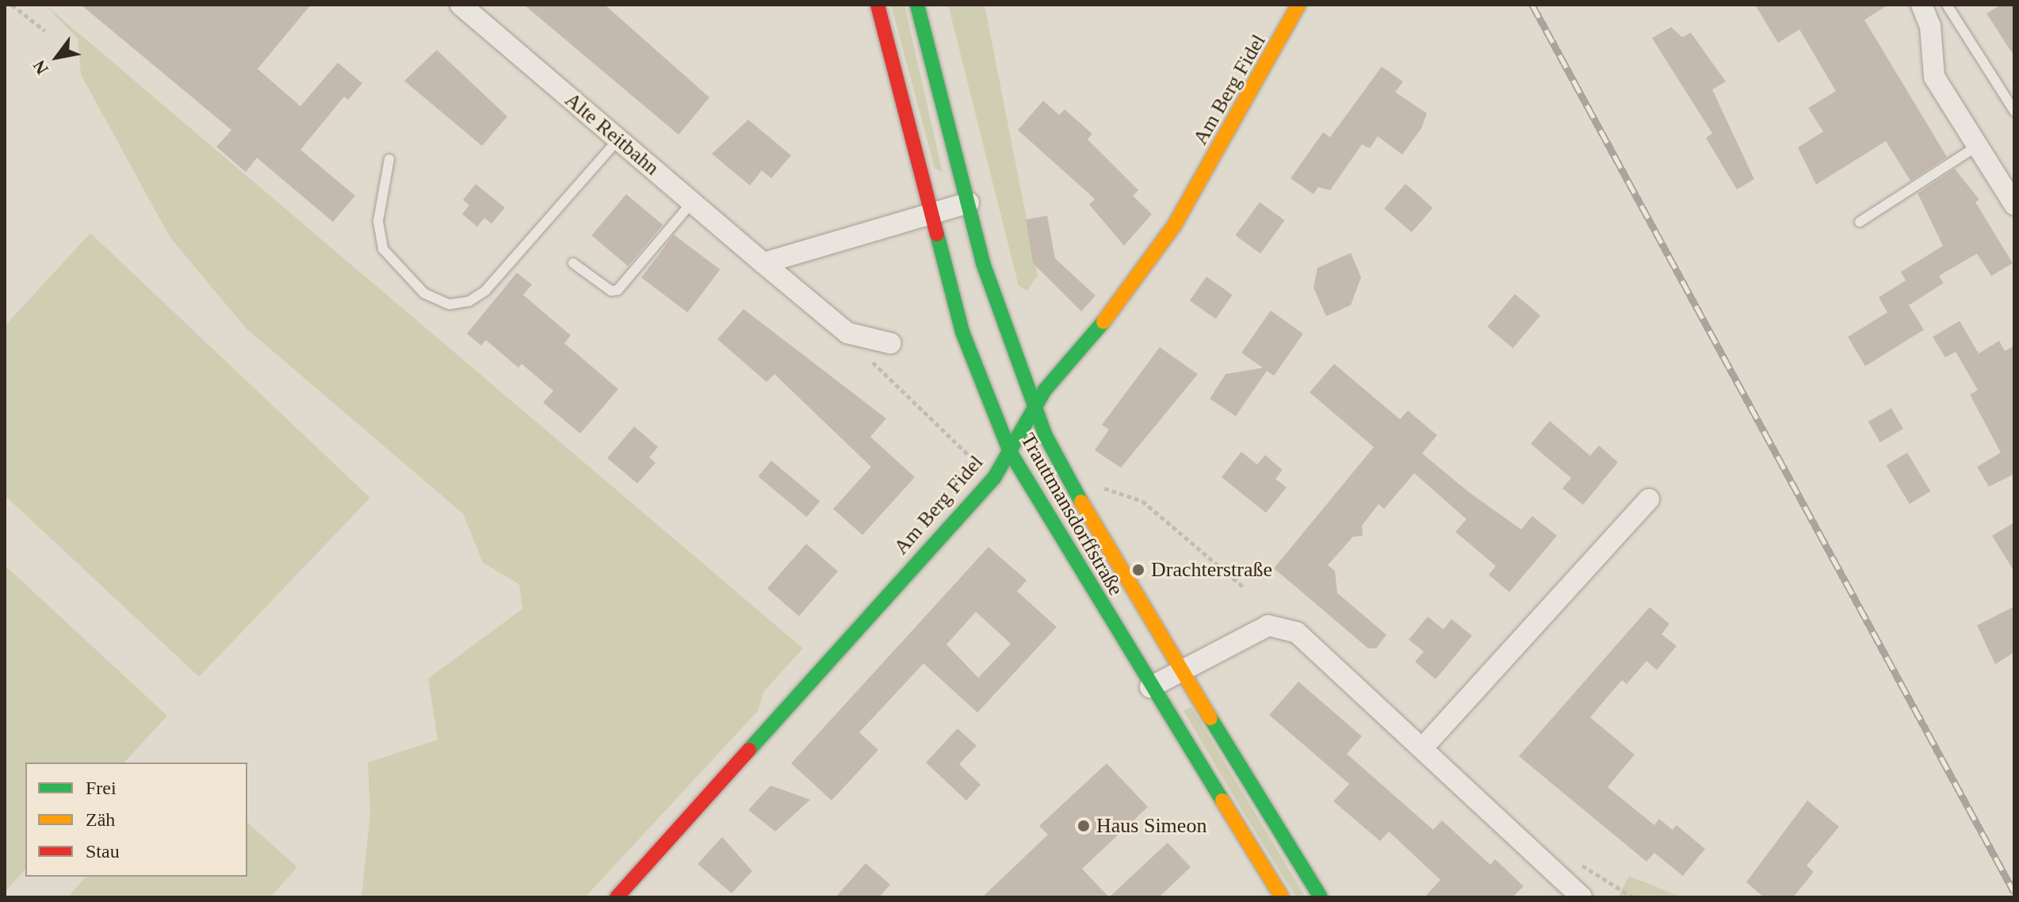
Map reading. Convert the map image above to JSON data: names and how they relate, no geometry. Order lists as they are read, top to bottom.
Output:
{
  "streets": {
    "street": ["Am Berg Fidel", "Alte Reitbahn", "Trauttmansdorffstraße"]
  },
  "crossings": [
    ["Am Berg Fidel", "Trauttmansdorffstraße"]
  ],
  "places": ["Drachterstraße", "Haus Simeon"],
  "legend": ["Frei", "Zäh", "Stau"],
  "north": "bottom left"
}
